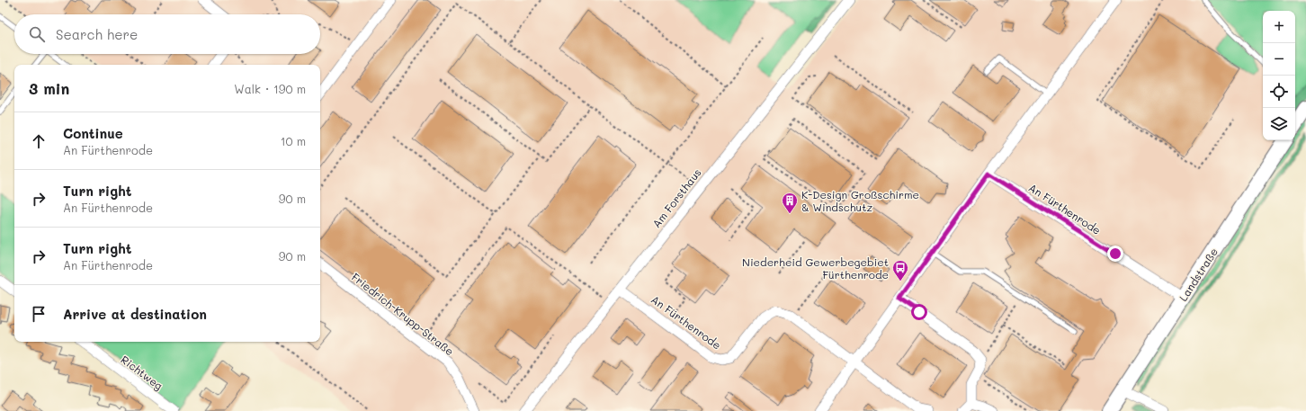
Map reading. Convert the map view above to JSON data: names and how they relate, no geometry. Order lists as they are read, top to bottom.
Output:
{
  "streets": {
    "street": [
      "Am Forsthaus",
      "An Fürthenrode",
      "Landstraße",
      "Friedrich-Krupp-Straße",
      "Richtweg"
    ]
  },
  "crossings": [
    ["Am Forsthaus", "An Fürthenrode"],
    ["An Fürthenrode", "Landstraße"]
  ],
  "places": {
    "building": ["K-Design Großschirme & Windschutz"],
    "bus stop": ["Niederheid Gewerbegebiet Fürthenrode"]
  },
  "page": {
    "map_buttons": ["+", "−"],
    "search": "Search here",
    "heading": ["3 min", "Walk · 190 m"],
    "list": [
      ["Continue", "An Fürthenrode", "10 m"],
      ["Turn right", "An Fürthenrode", "90 m"],
      ["Turn right", "An Fürthenrode", "90 m"],
      "Arrive at destination"
    ]
  }
}
